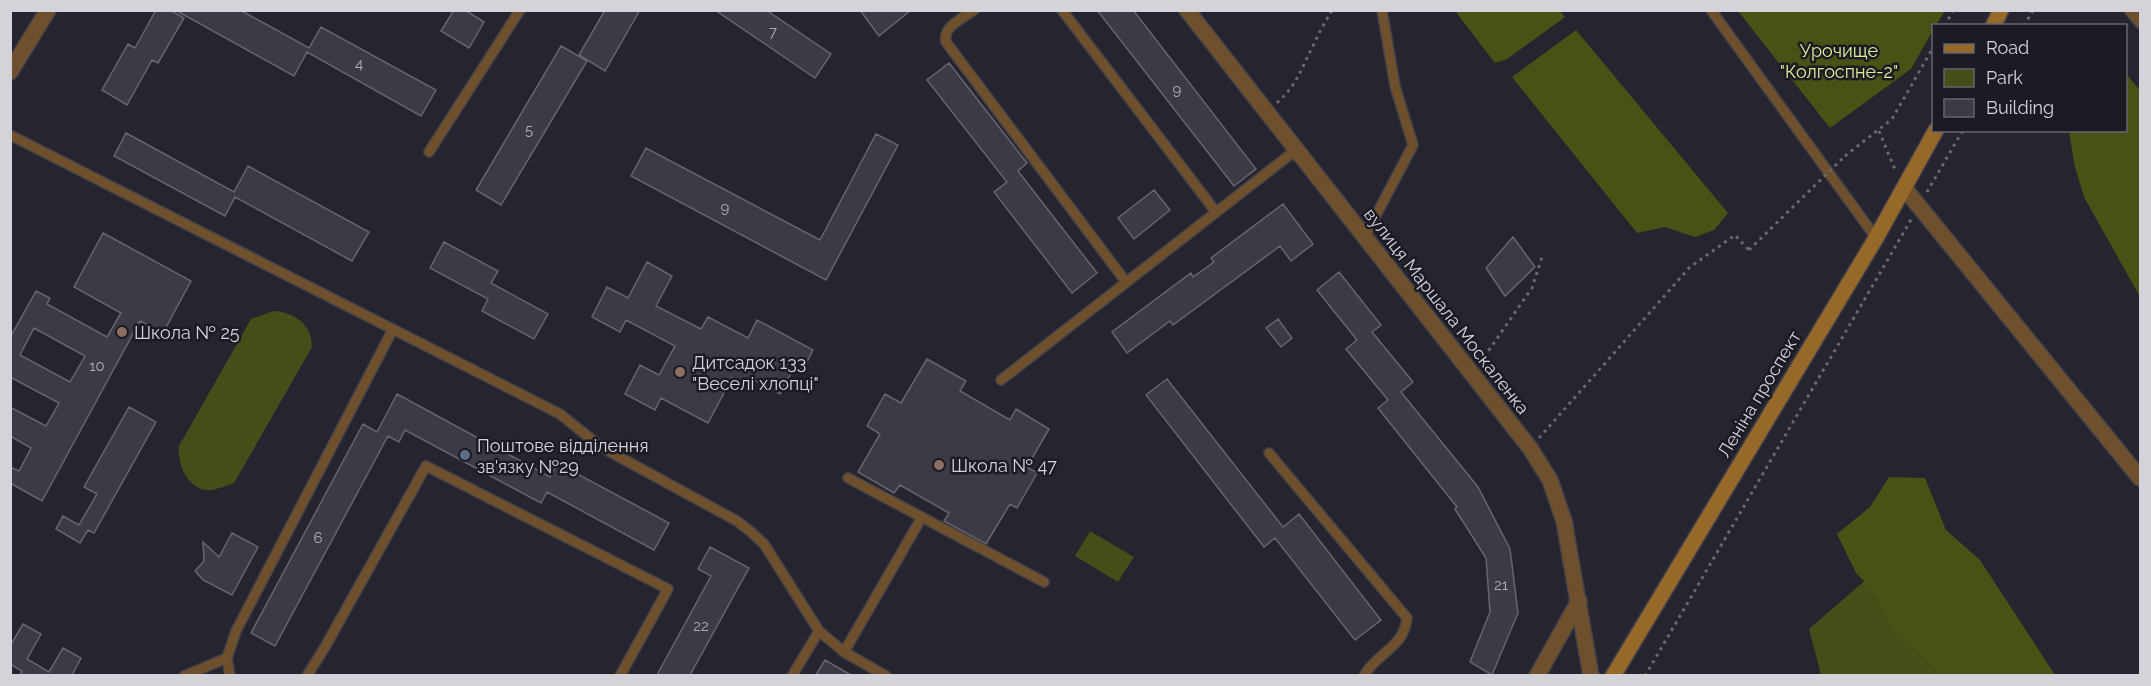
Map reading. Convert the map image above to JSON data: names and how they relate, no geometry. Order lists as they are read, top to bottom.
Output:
{
  "streets": {
    "main road": ["Леніна проспект"],
    "street": ["вулиця Маршала Москаленка"]
  },
  "parks": ["Урочище \"Колгоспне-2\""],
  "places": [
    "Школа № 25",
    "Дитсадок 133 \"Веселі хлопці\"",
    "Поштове відділення зв'язку №29",
    "Школа № 47"
  ],
  "house_numbers": [
    "7",
    "4",
    "9",
    "5",
    "9",
    "10",
    "6",
    "21",
    "22"
  ],
  "legend": ["Road", "Park", "Building"]
}
